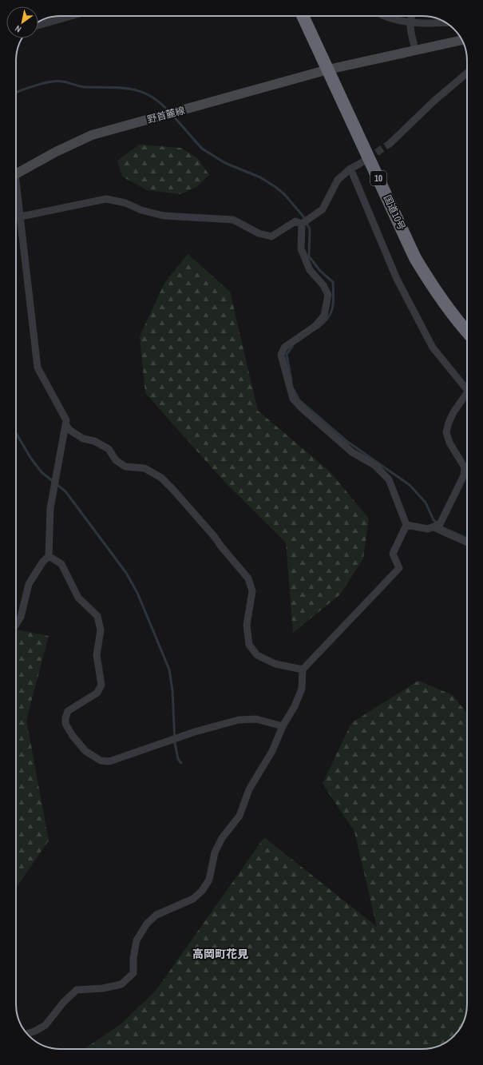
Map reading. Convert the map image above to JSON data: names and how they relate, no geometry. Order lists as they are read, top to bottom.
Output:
{
  "streets": {
    "highway": ["10", "国道10号"],
    "main road": ["野首麓線"]
  },
  "crossings": [
    ["野首麓線", "国道10号"]
  ],
  "districts": ["高岡町花見"],
  "north": "bottom left"
}
